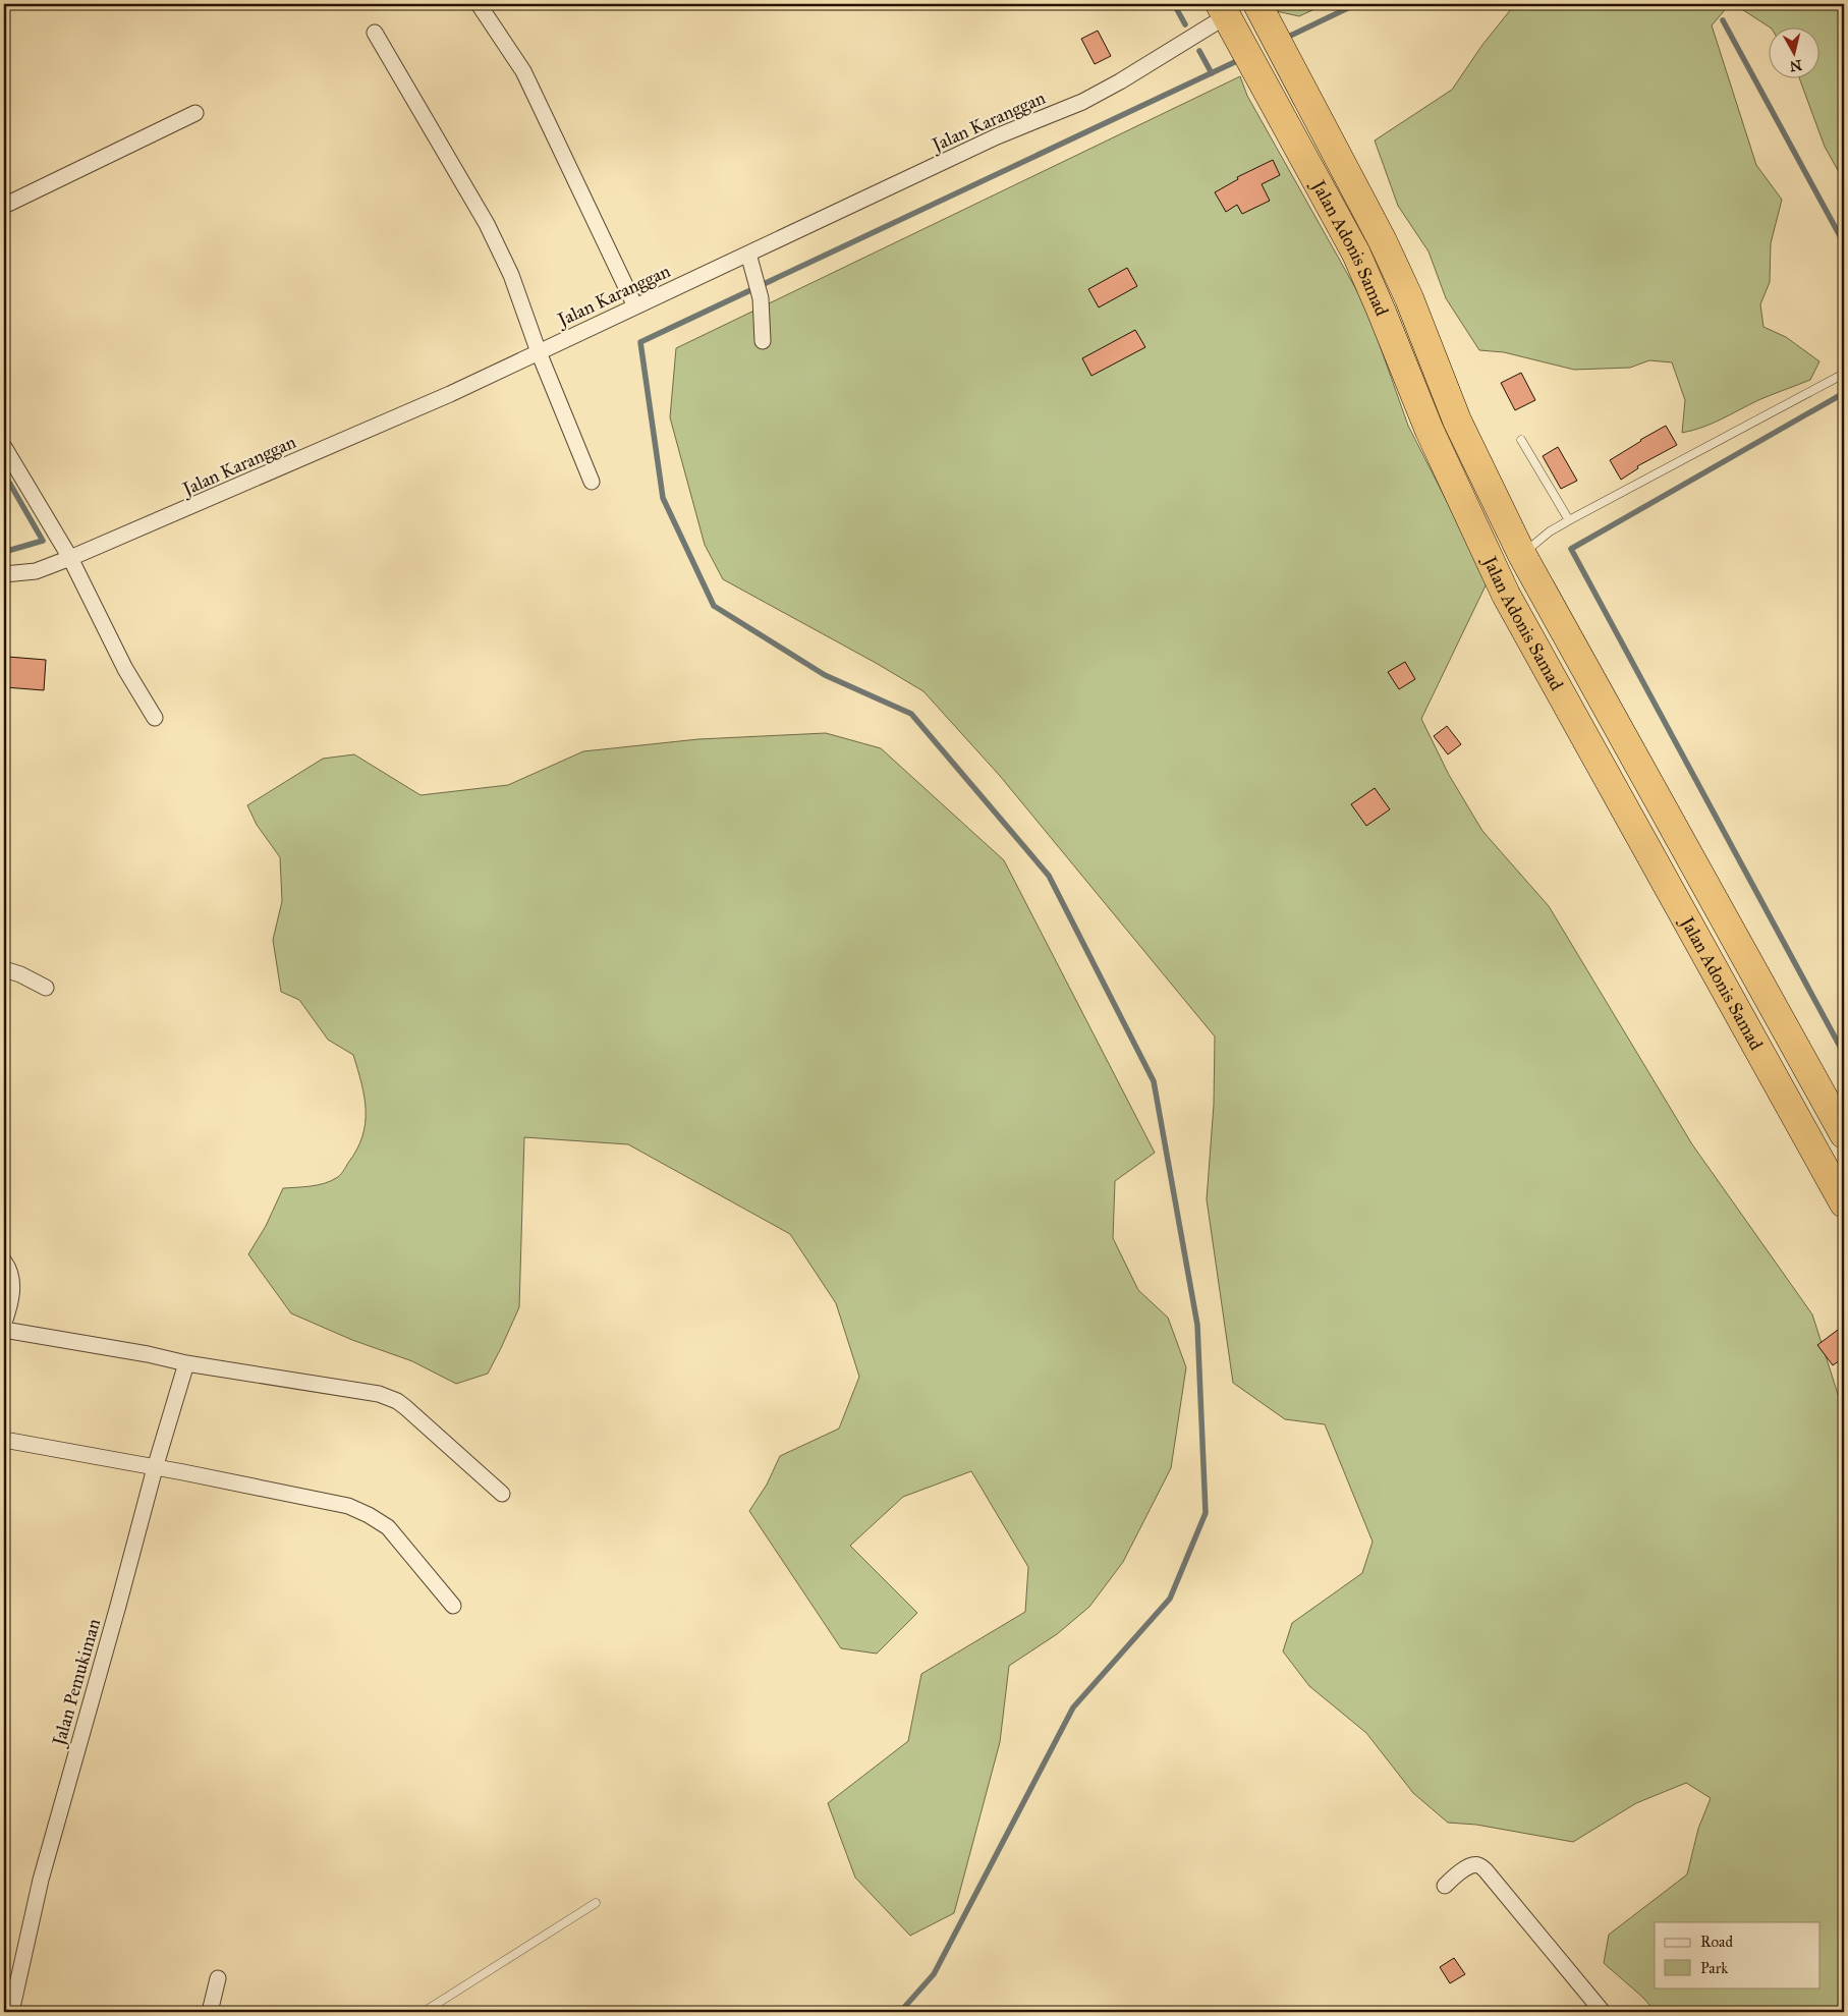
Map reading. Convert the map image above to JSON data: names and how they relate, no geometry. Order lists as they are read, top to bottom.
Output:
{
  "streets": {
    "highway": ["Jalan Adonis Samad"],
    "street": ["Jalan Karanggan", "Jalan Pemukiman"]
  },
  "crossings": [
    ["Jalan Karanggan", "Jalan Adonis Samad"]
  ],
  "legend": ["Road", "Park"],
  "north": "bottom"
}
